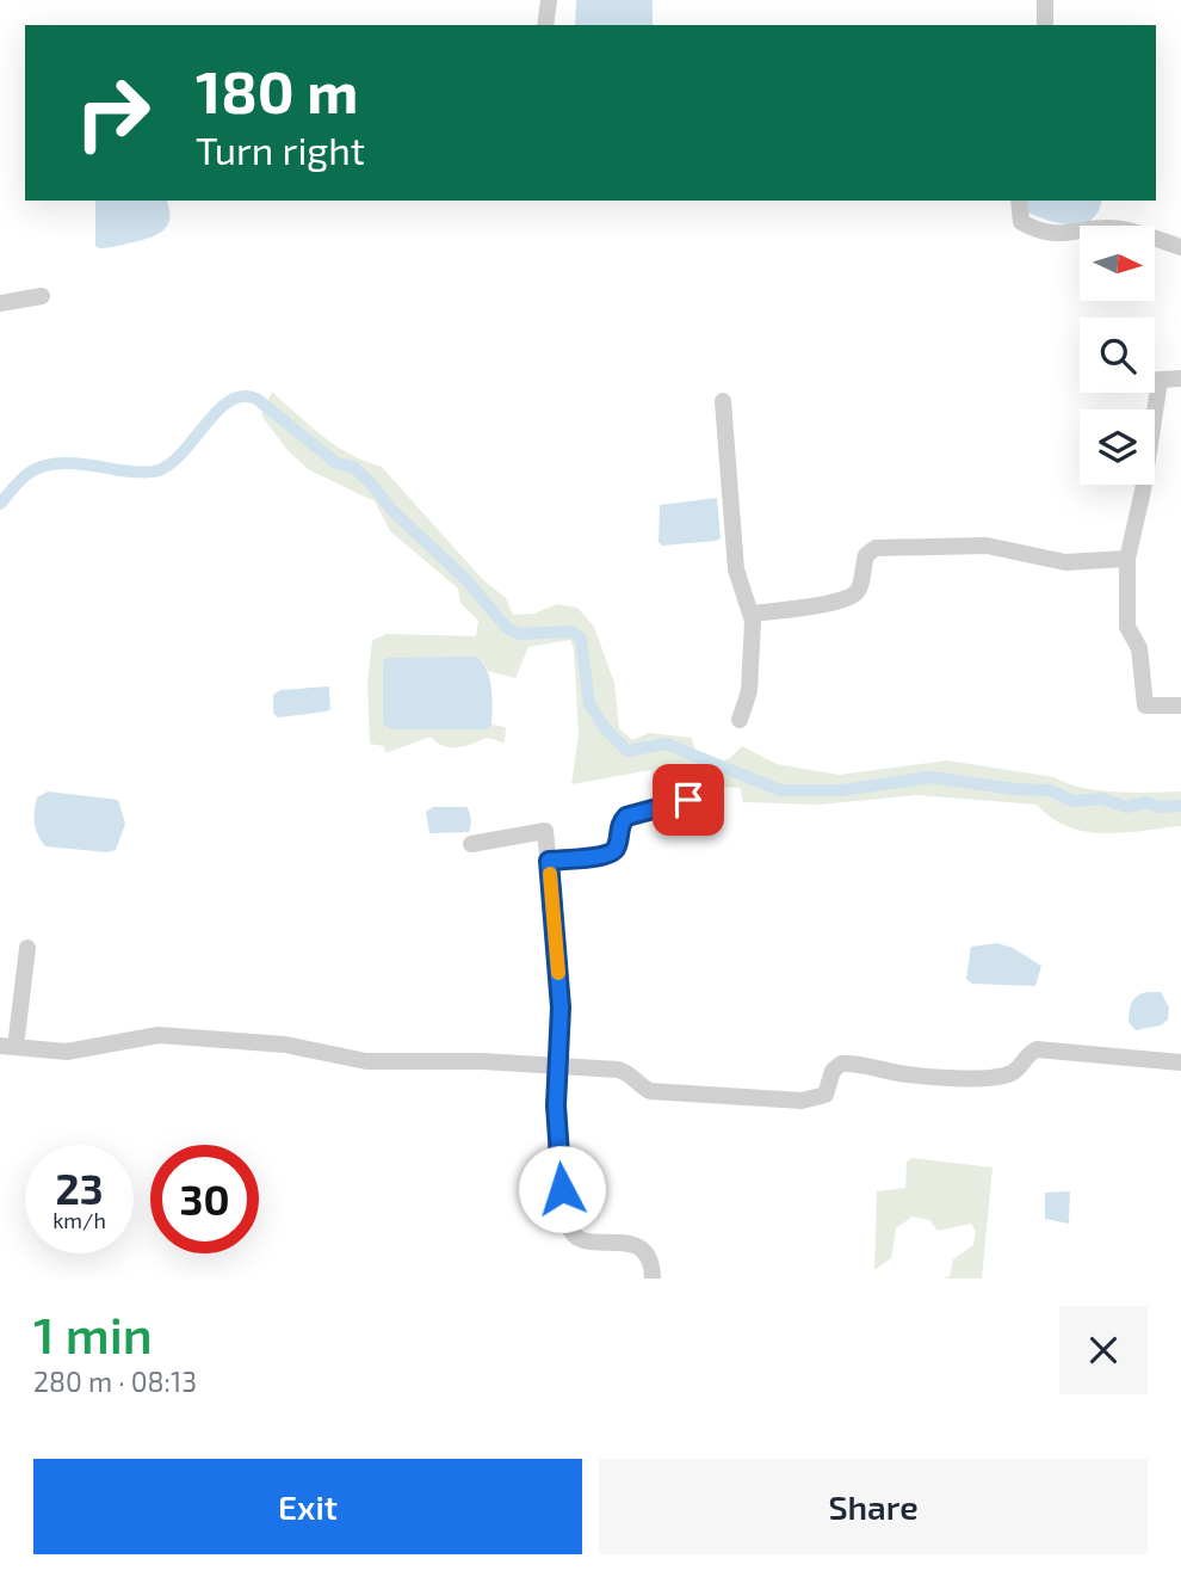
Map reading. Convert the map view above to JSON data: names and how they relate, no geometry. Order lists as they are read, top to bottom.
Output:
{
  "north": "right",
  "page": {
    "turn": ["180 m", "Turn right"],
    "speed": "23 km/h",
    "limit": "30",
    "heading": ["1 min", "280 m · 08:13"],
    "buttons": ["Exit", "Share"]
  }
}
